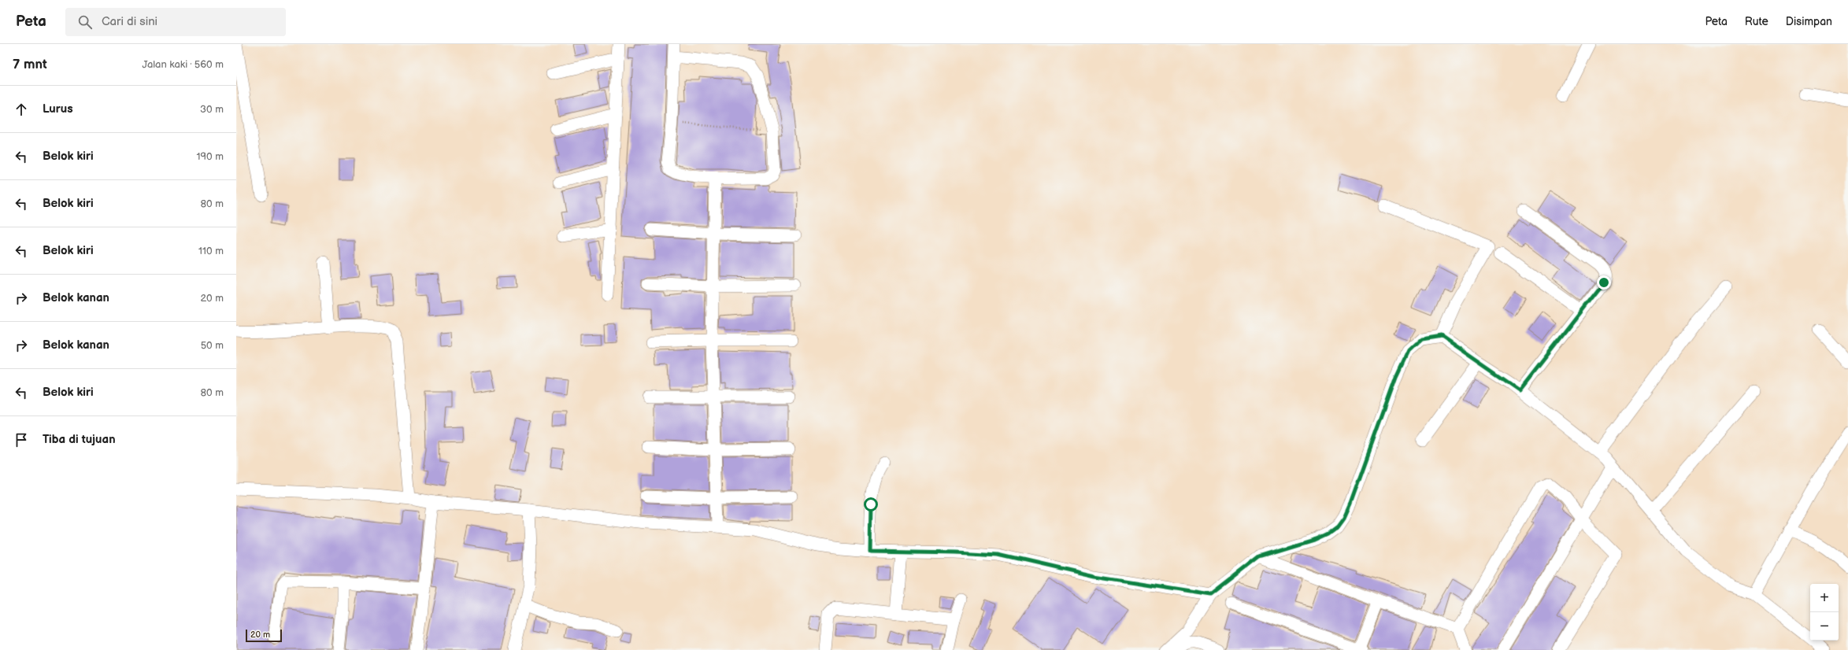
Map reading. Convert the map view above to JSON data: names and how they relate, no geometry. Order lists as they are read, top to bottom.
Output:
{
  "scale_bar": "20 m",
  "page": {
    "header": "Peta",
    "search": "Cari di sini",
    "nav": ["Peta", "Rute", "Disimpan"],
    "heading": ["7 mnt", "Jalan kaki · 560 m"],
    "list": [
      ["Lurus", "30 m"],
      ["Belok kiri", "190 m"],
      ["Belok kiri", "80 m"],
      ["Belok kiri", "110 m"],
      ["Belok kanan", "20 m"],
      ["Belok kanan", "50 m"],
      ["Belok kiri", "80 m"],
      "Tiba di tujuan"
    ],
    "map_buttons": ["+", "−"],
    "scale": "20 m"
  }
}
